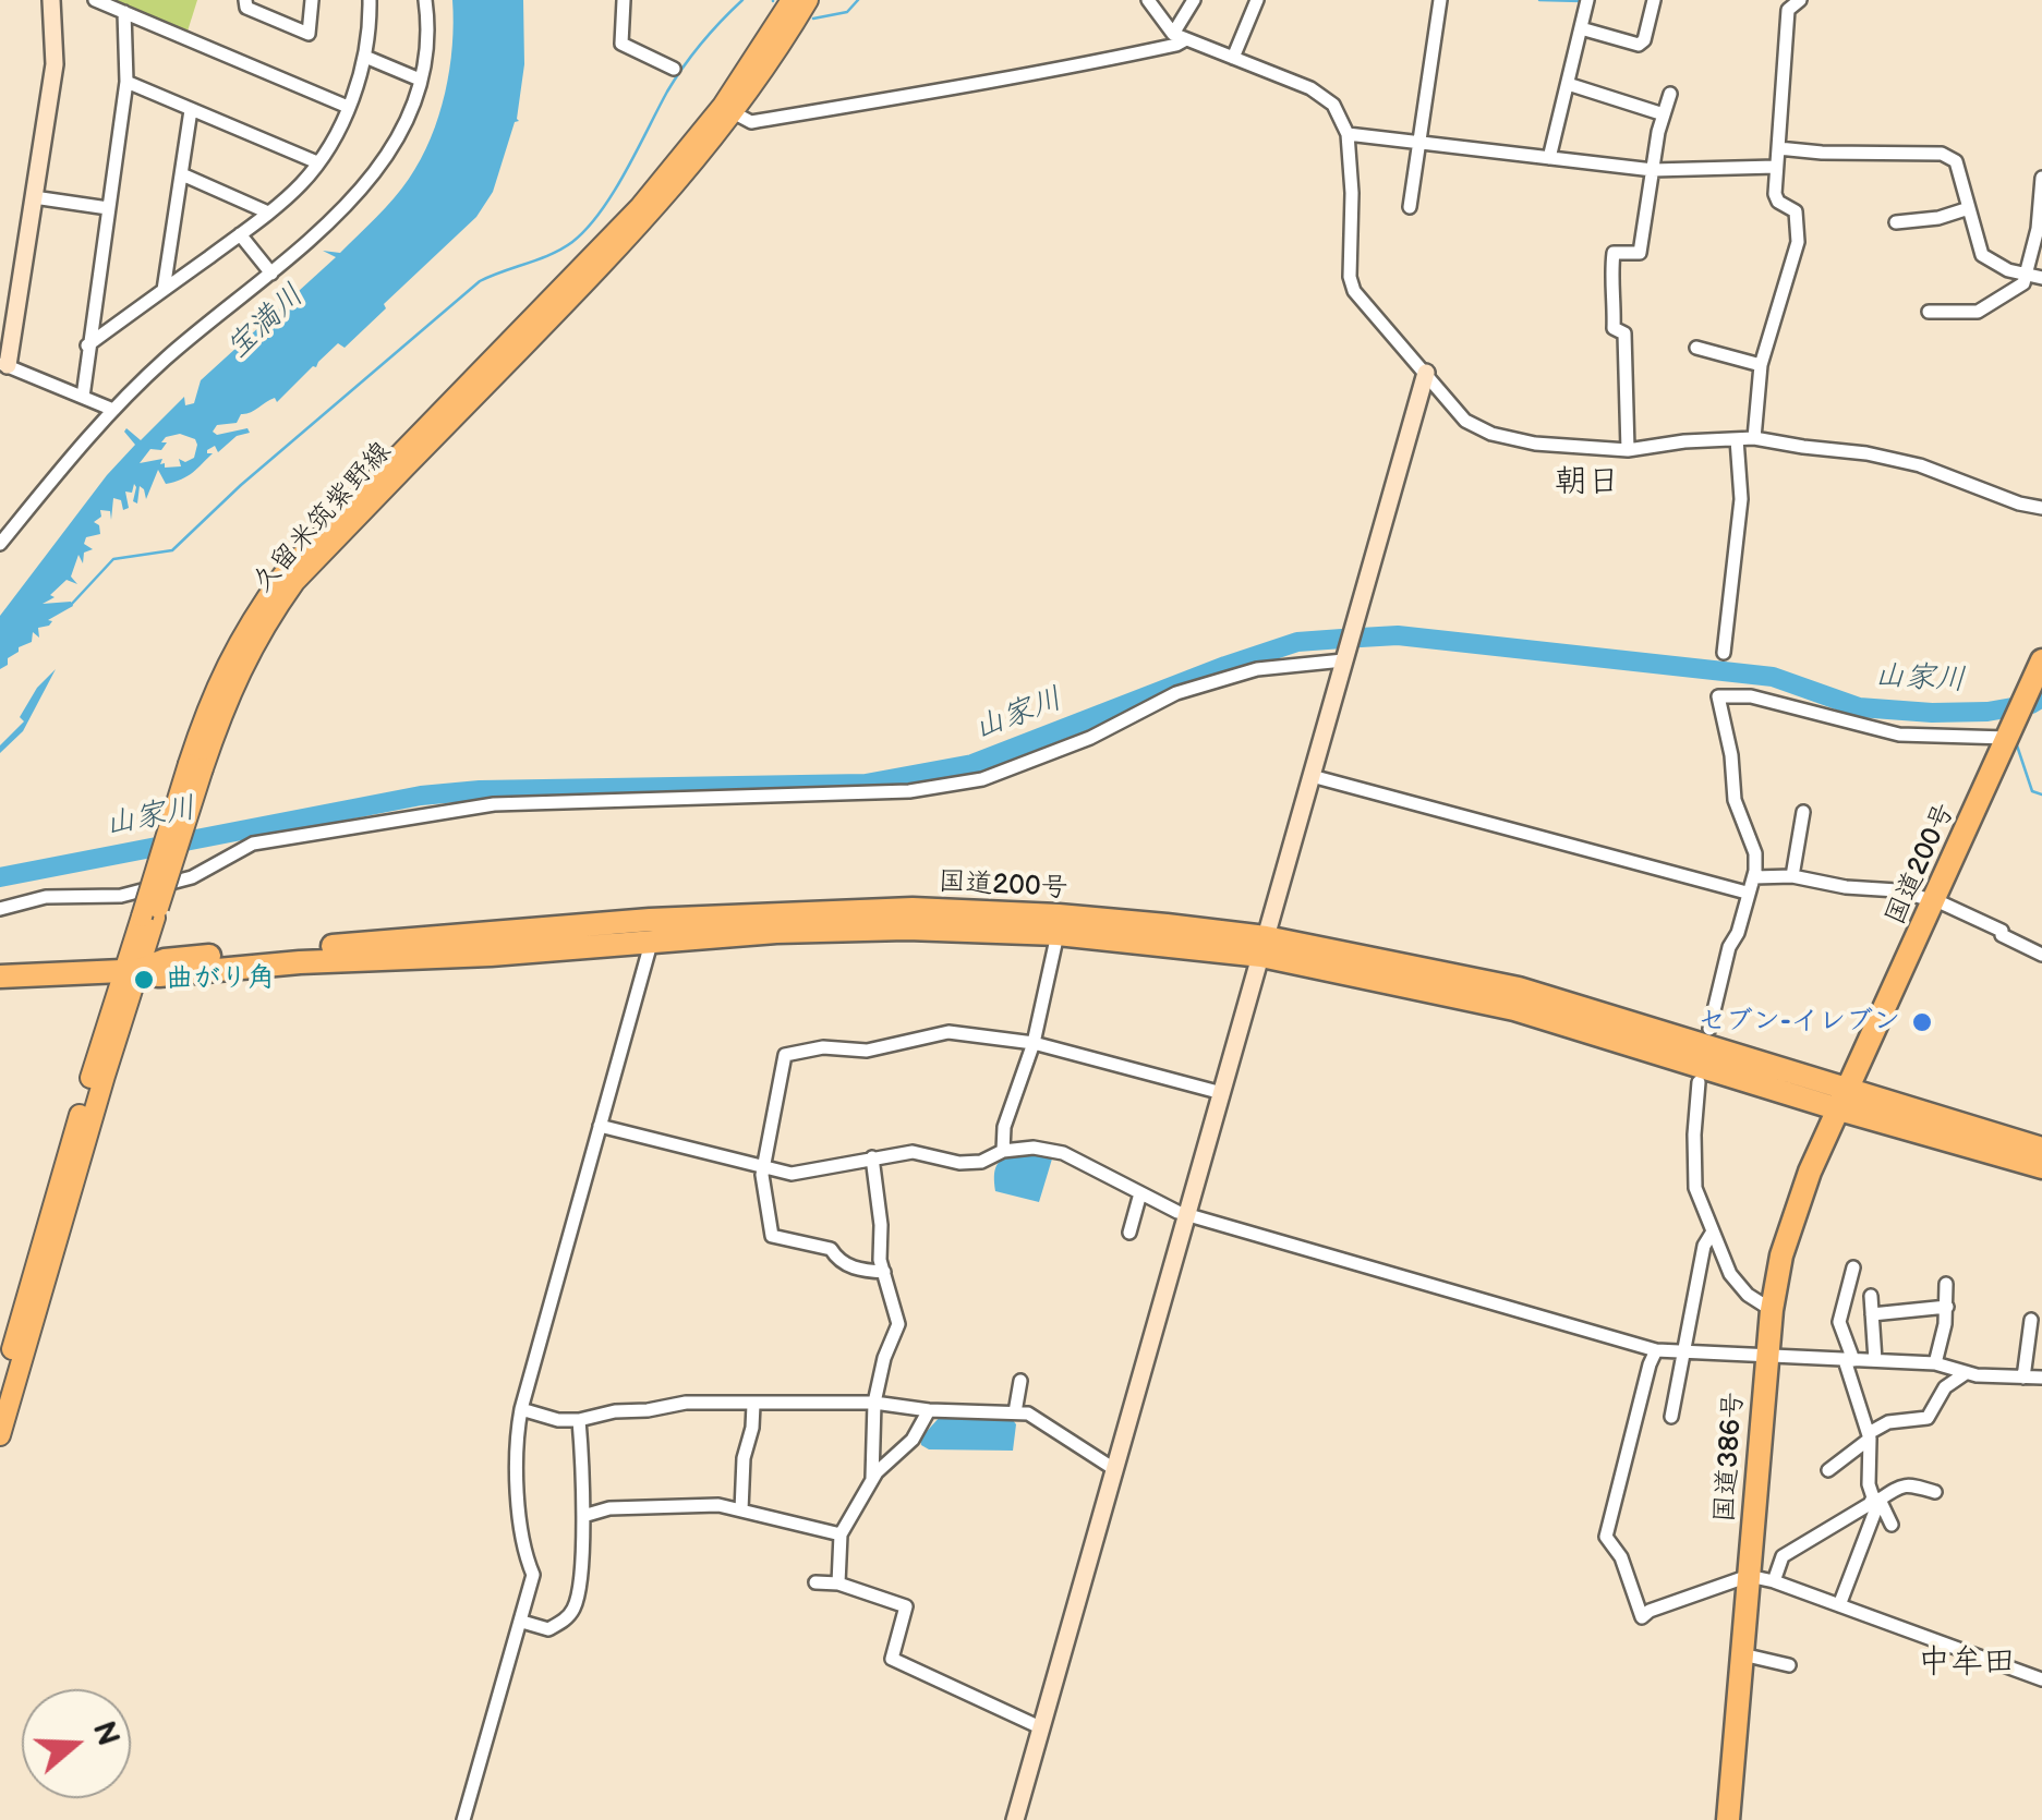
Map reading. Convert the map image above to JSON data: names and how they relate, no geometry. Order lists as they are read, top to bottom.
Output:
{
  "streets": {
    "highway": ["国道200号", "国道386号"],
    "main road": ["久留米筑紫野線"]
  },
  "crossings": [
    ["久留米筑紫野線", "国道200号"],
    ["国道200号", "国道386号"]
  ],
  "districts": ["朝日", "中牟田"],
  "water": ["宝満川", "山家川"],
  "places": ["曲がり角", "セブン-イレブン"],
  "north": "right"
}
